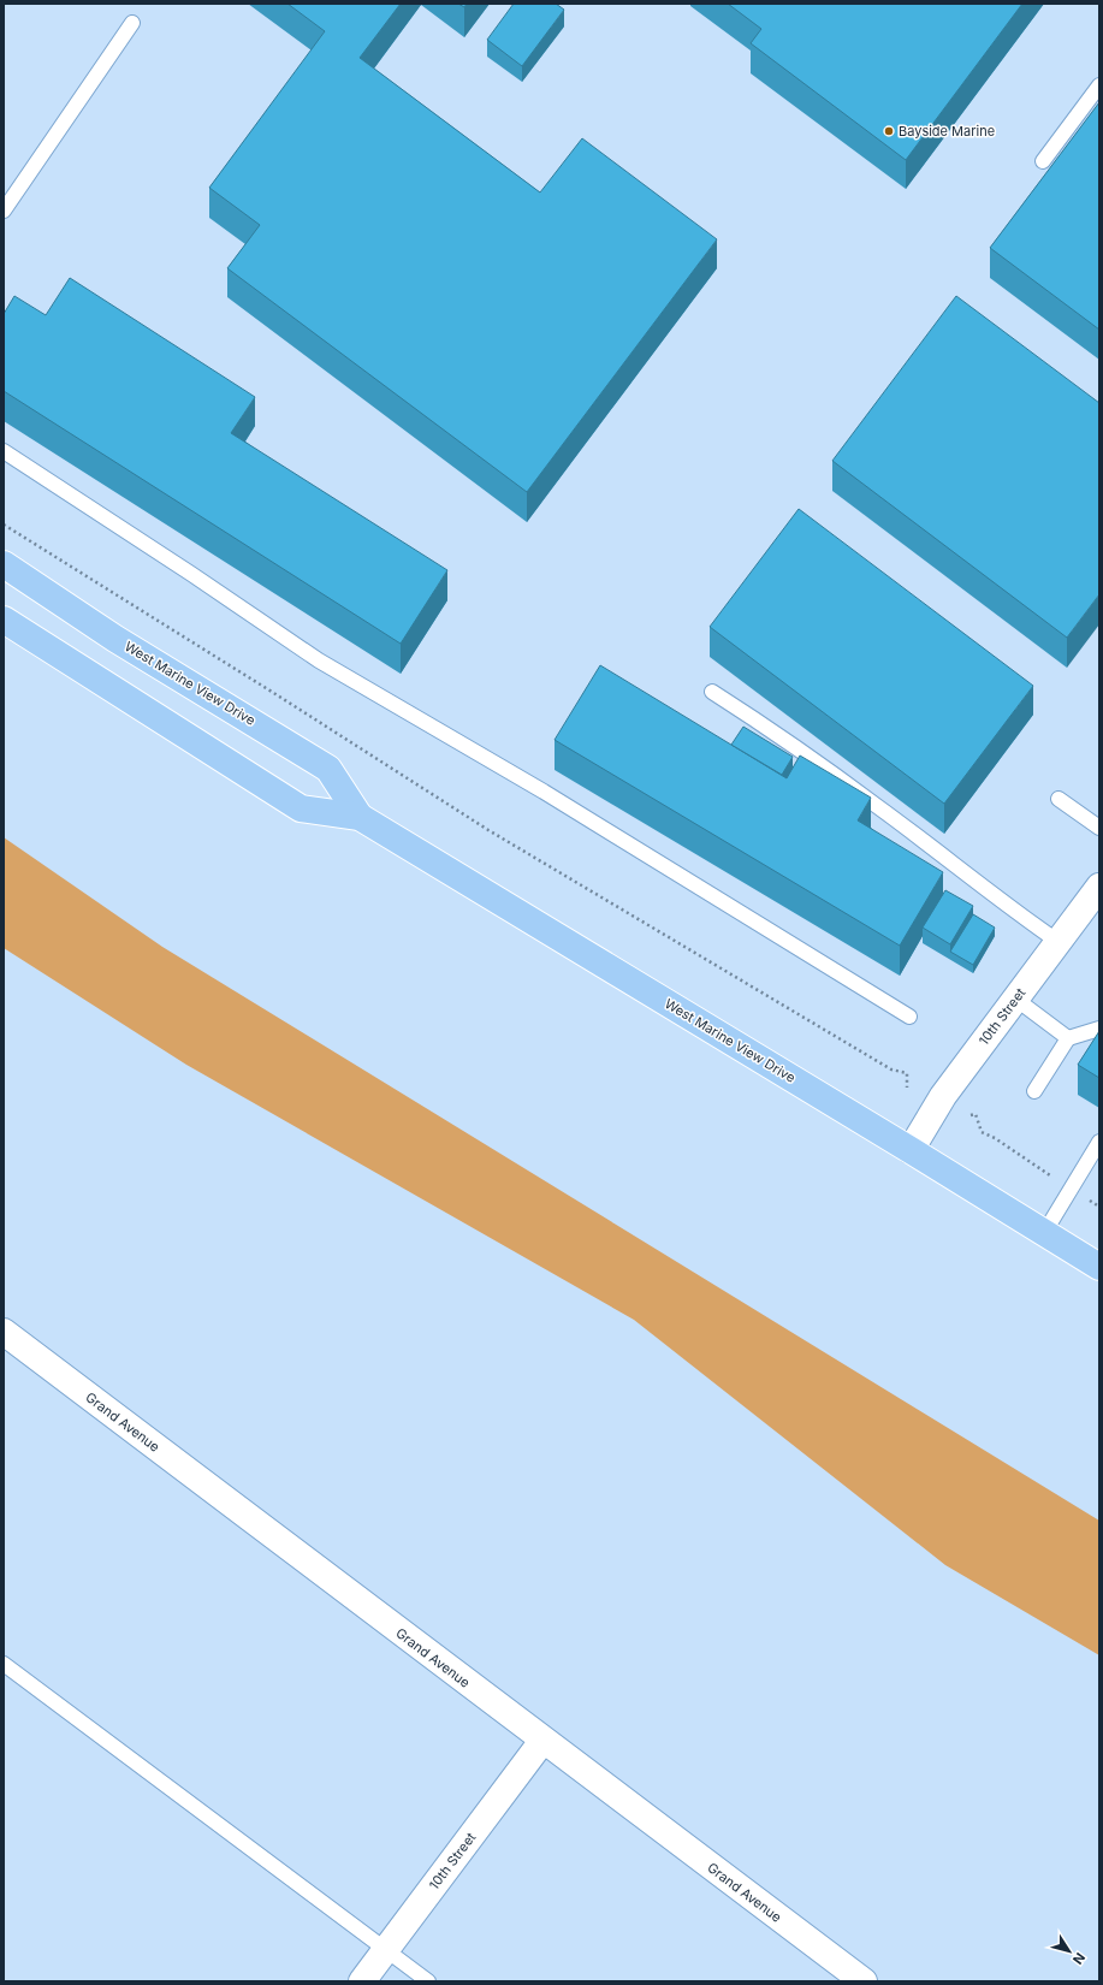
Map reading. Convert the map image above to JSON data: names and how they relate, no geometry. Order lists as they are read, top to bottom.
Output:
{
  "streets": {
    "main road": ["West Marine View Drive"],
    "street": ["10th Street", "Grand Avenue"]
  },
  "crossings": [
    ["West Marine View Drive", "10th Street"],
    ["10th Street", "Grand Avenue"]
  ],
  "places": ["Bayside Marine"],
  "north": "bottom right"
}
